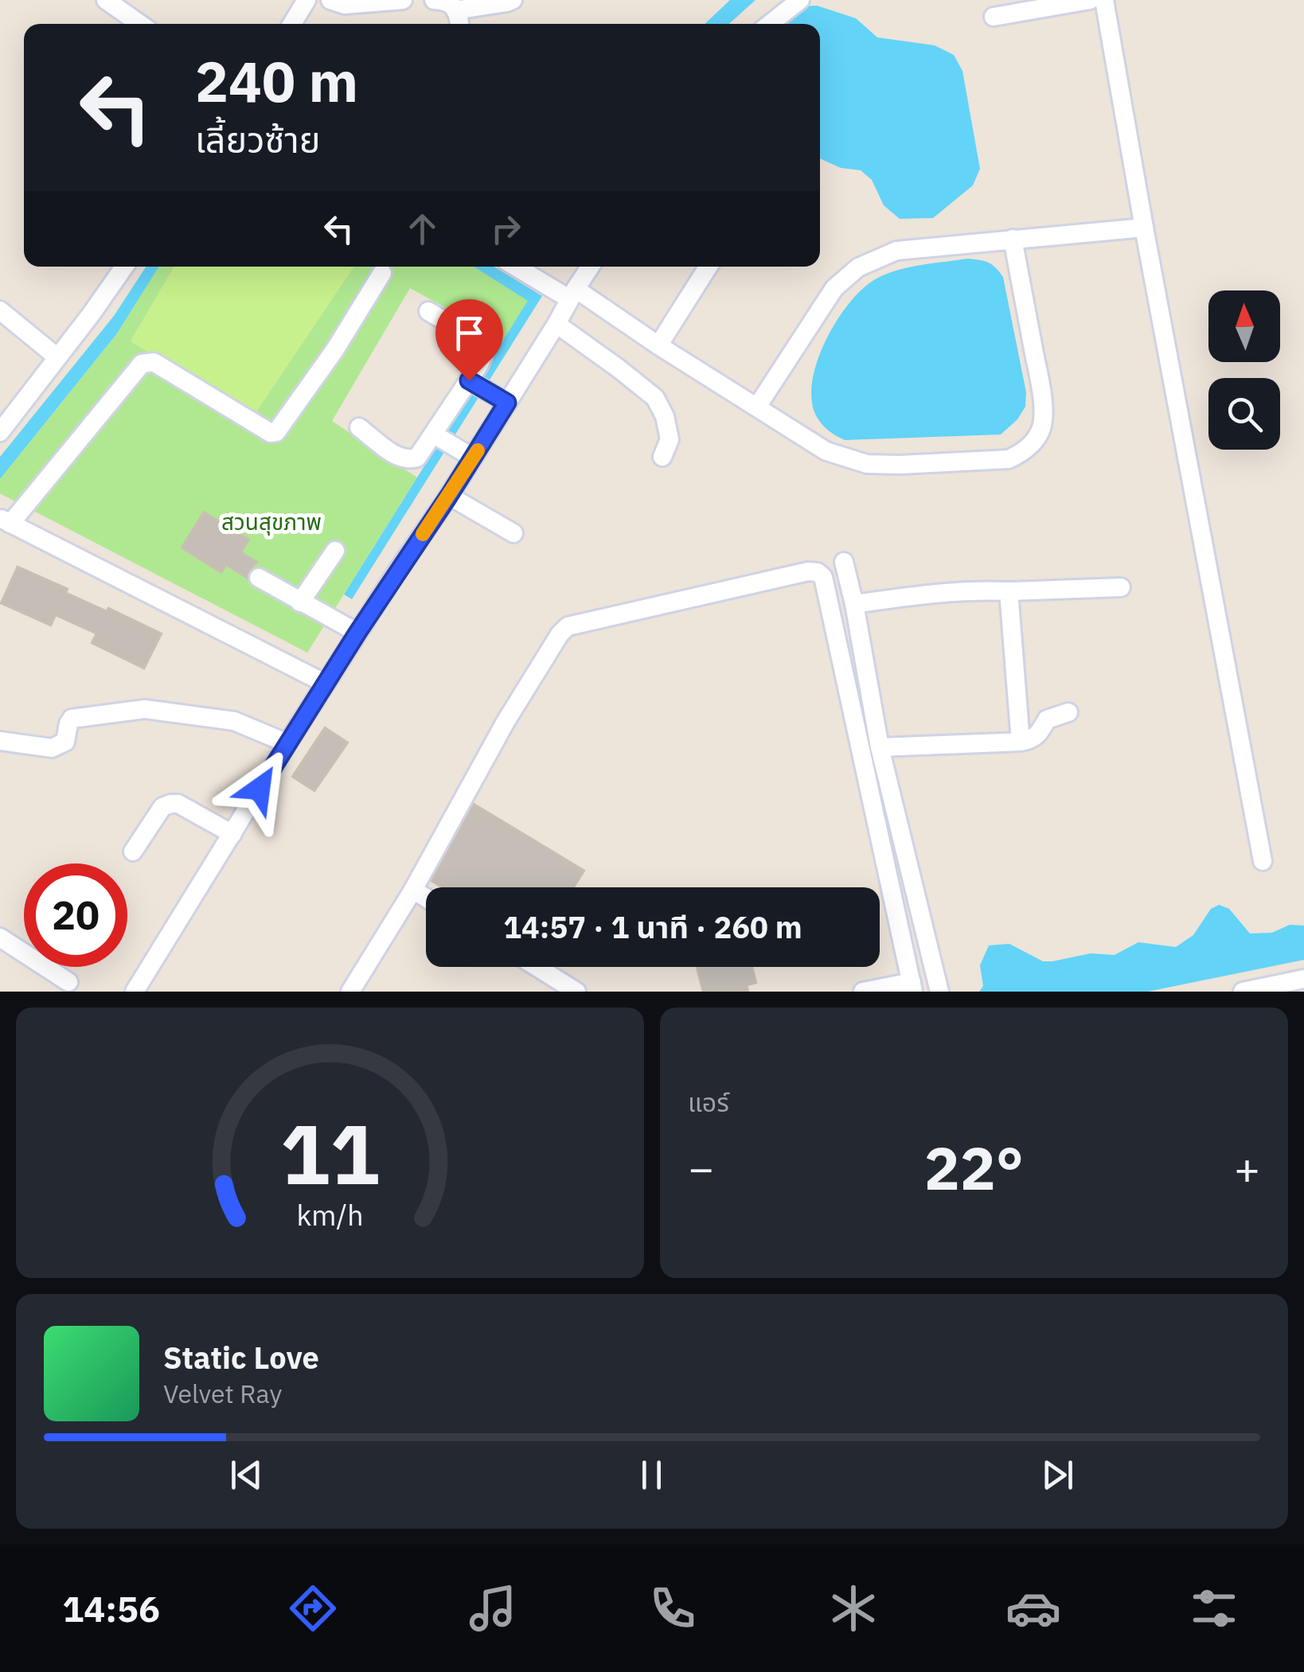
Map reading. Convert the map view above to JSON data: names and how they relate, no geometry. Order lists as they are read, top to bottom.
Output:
{
  "parks": ["สวนสุขภาพ"],
  "north": "top",
  "page": {
    "turn": ["240 m", "เลี้ยวซ้าย"],
    "limit": "20",
    "trip": "14:57 · 1 นาที · 260 m",
    "tile": "แอร์",
    "heat": ["−", "22°", "+"],
    "song": ["Static Love", "Velvet Ray"],
    "tabs": "14:56",
    "gauge": ["11", "km/h"]
  }
}
